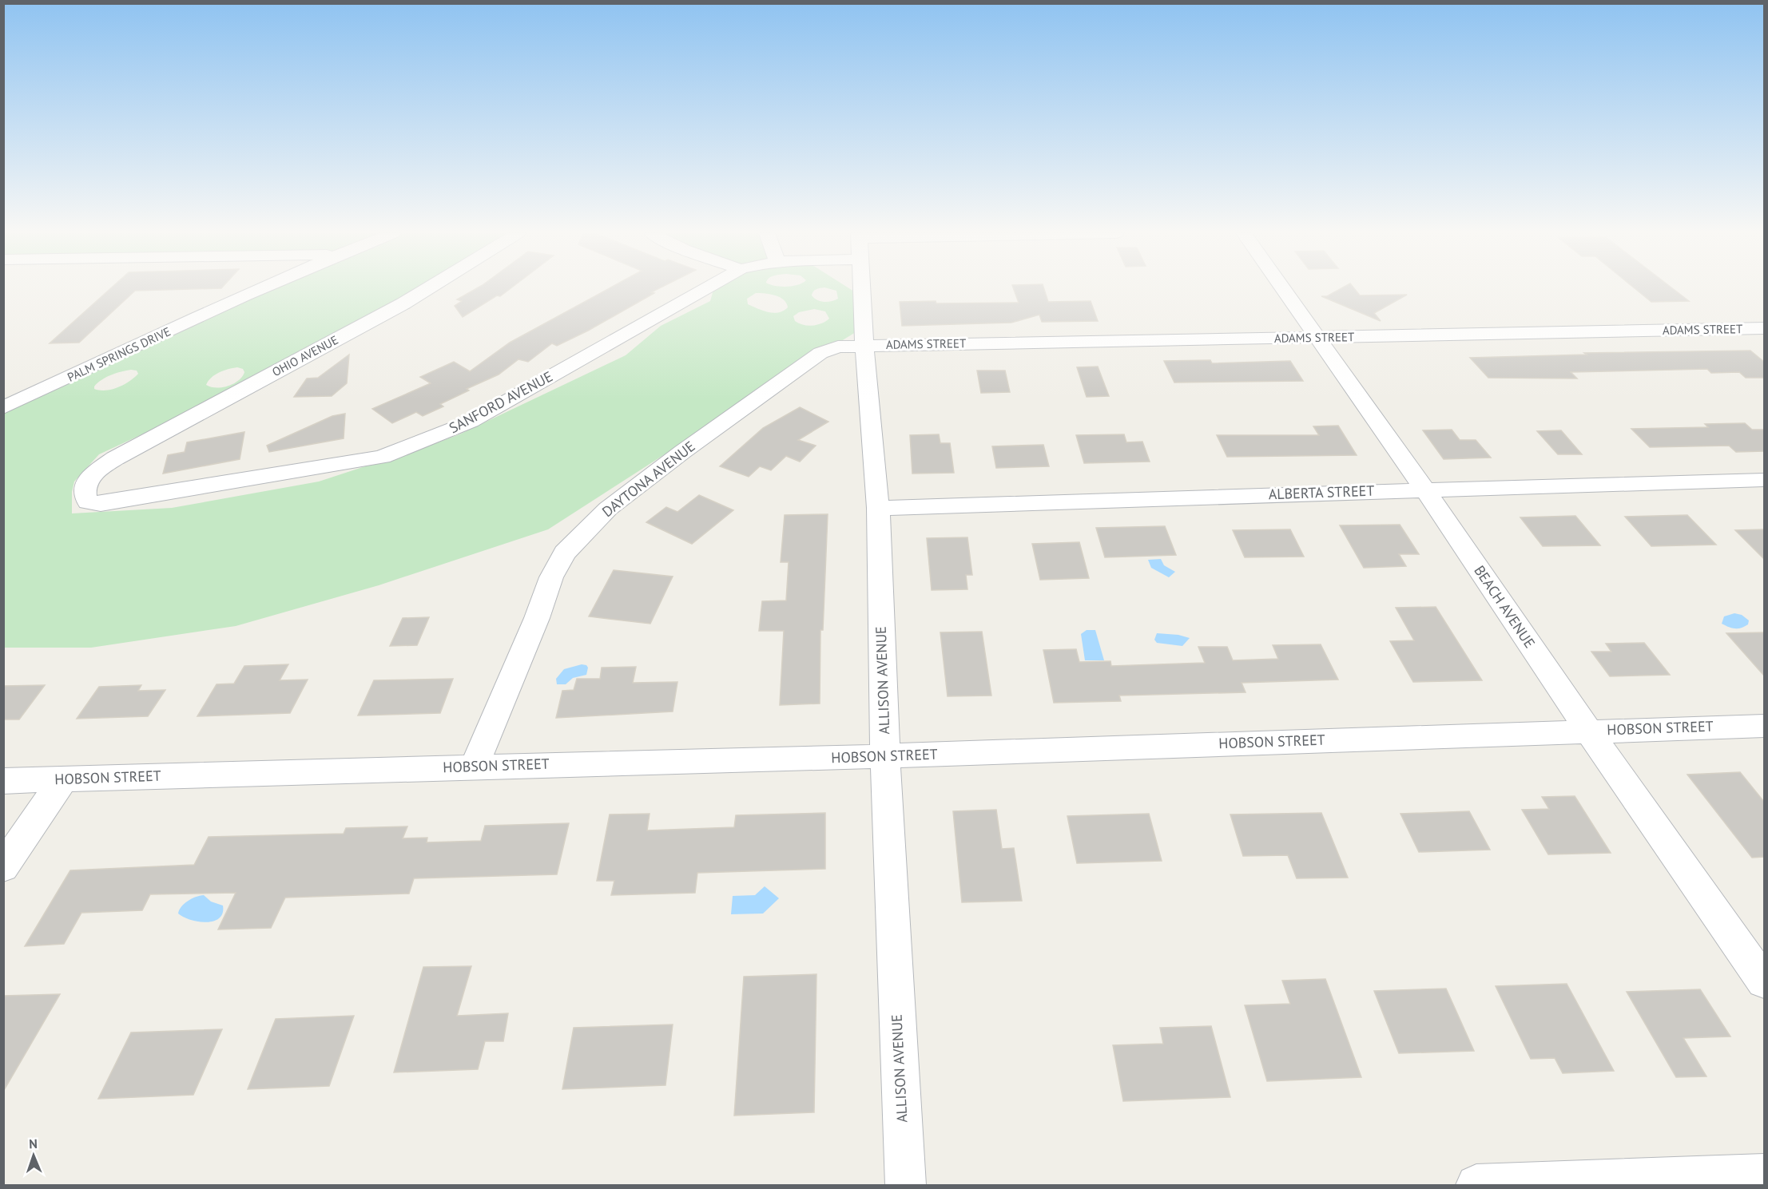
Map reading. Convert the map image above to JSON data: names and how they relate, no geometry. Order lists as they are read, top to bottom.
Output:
{
  "streets": {
    "street": [
      "ADAMS STREET",
      "PALM SPRINGS DRIVE",
      "OHIO AVENUE",
      "SANFORD AVENUE",
      "DAYTONA AVENUE",
      "ALBERTA STREET",
      "BEACH AVENUE",
      "ALLISON AVENUE",
      "HOBSON STREET"
    ]
  },
  "crossings": [
    ["ADAMS STREET", "DAYTONA AVENUE"],
    ["ADAMS STREET", "BEACH AVENUE"],
    ["ADAMS STREET", "ALLISON AVENUE"],
    ["OHIO AVENUE", "SANFORD AVENUE"],
    ["DAYTONA AVENUE", "ALLISON AVENUE"],
    ["DAYTONA AVENUE", "HOBSON STREET"],
    ["ALBERTA STREET", "BEACH AVENUE"],
    ["ALBERTA STREET", "ALLISON AVENUE"],
    ["BEACH AVENUE", "HOBSON STREET"],
    ["ALLISON AVENUE", "HOBSON STREET"]
  ],
  "north": "top"
}
